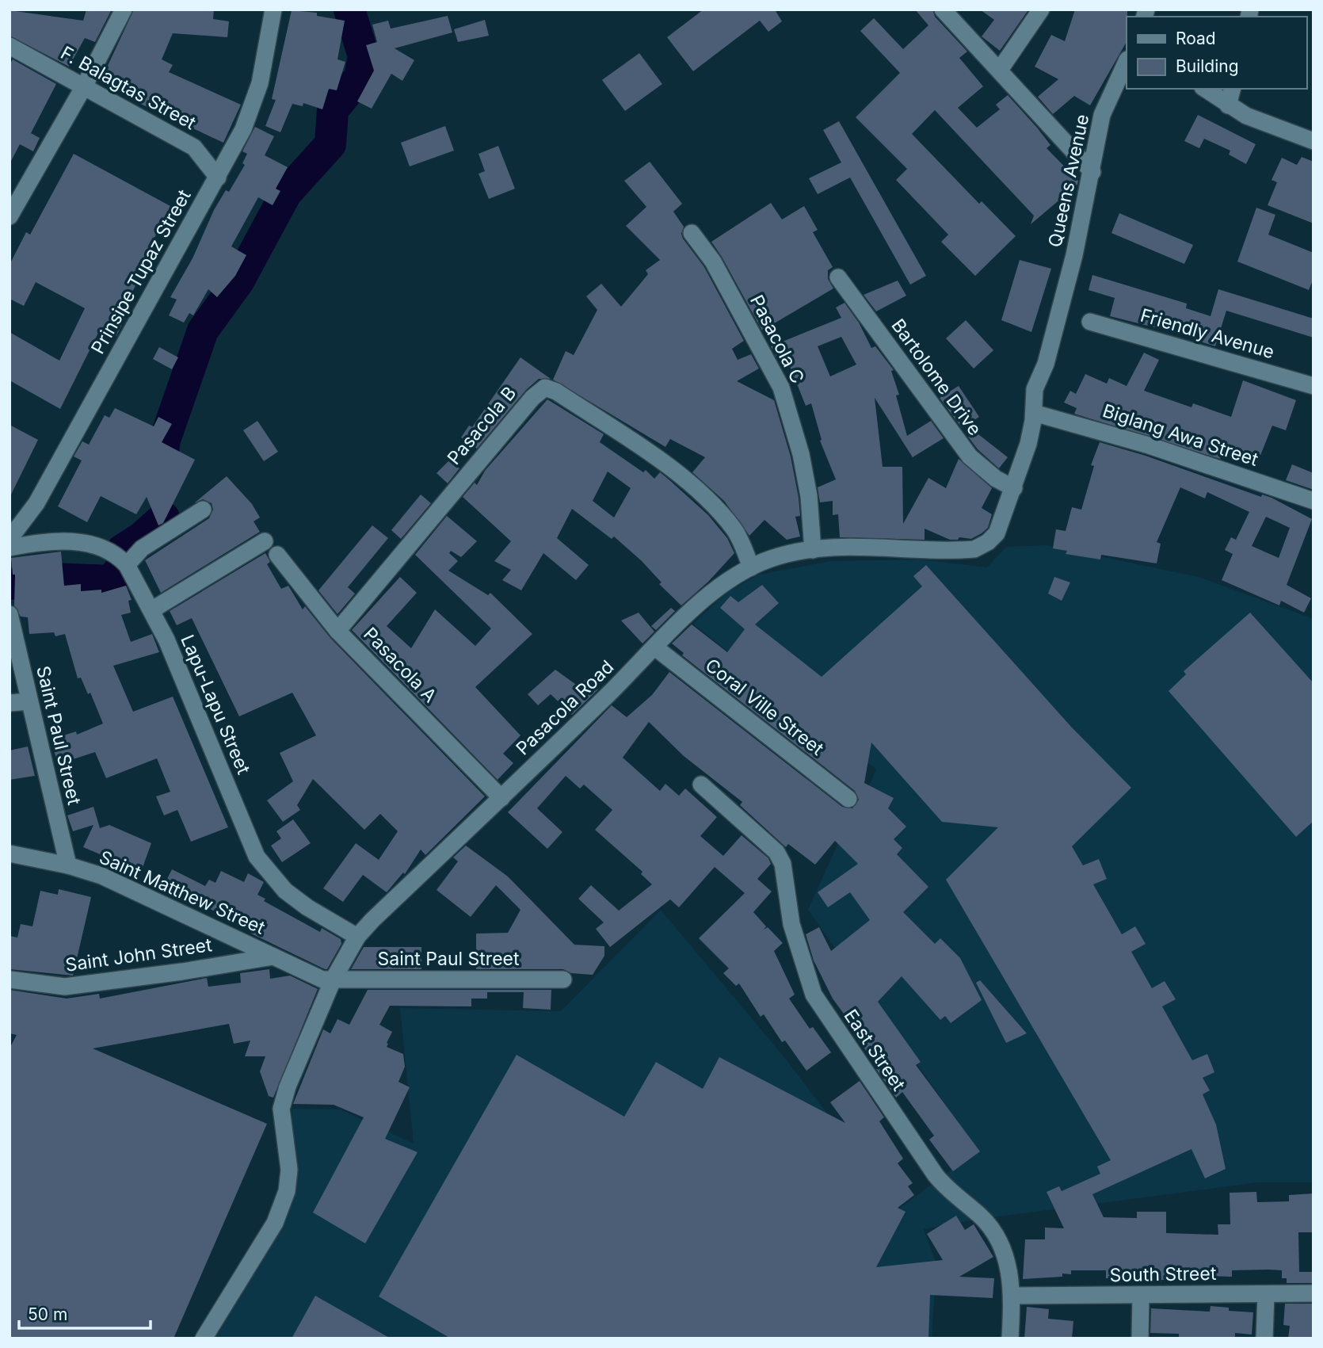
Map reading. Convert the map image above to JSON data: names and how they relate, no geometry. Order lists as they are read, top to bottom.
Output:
{
  "streets": {
    "street": [
      "F. Balagtas Street",
      "Queens Avenue",
      "Prinsipe Tupaz Street",
      "Friendly Avenue",
      "Pasacola C",
      "Bartolome Drive",
      "Pasacola B",
      "Biglang Awa Street",
      "Pasacola A",
      "Lapu-Lapu Street",
      "Coral Ville Street",
      "Pasacola Road",
      "Saint Paul Street",
      "Saint Matthew Street",
      "Saint John Street",
      "East Street",
      "South Street"
    ]
  },
  "crossings": [
    ["F. Balagtas Street", "Prinsipe Tupaz Street"],
    ["Queens Avenue", "Pasacola Road"],
    ["Pasacola C", "Pasacola Road"],
    ["Bartolome Drive", "Pasacola Road"],
    ["Pasacola B", "Pasacola A"],
    ["Pasacola B", "Pasacola Road"],
    ["Biglang Awa Street", "Pasacola Road"],
    ["Pasacola A", "Pasacola Road"],
    ["Lapu-Lapu Street", "Pasacola Road"],
    ["Coral Ville Street", "Pasacola Road"],
    ["Pasacola Road", "Saint Paul Street"],
    ["Pasacola Road", "Saint Matthew Street"],
    ["Saint Paul Street", "Saint Matthew Street"],
    ["Saint Matthew Street", "Saint John Street"],
    ["East Street", "South Street"]
  ],
  "legend": ["Road", "Building"],
  "scale_bar": "50 m"
}
